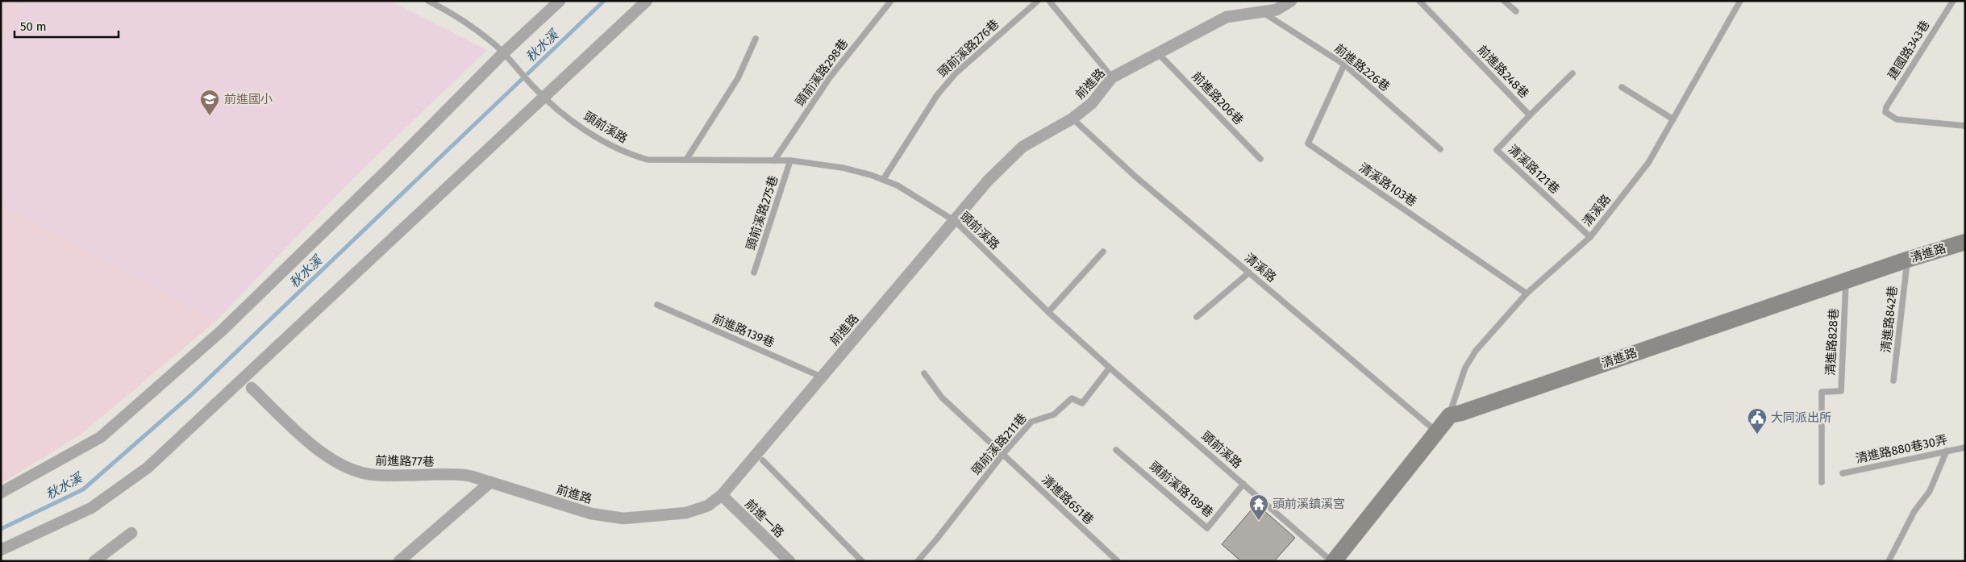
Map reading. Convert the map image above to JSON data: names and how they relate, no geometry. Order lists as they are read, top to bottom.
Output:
{
  "streets": {
    "street": [
      "前進路",
      "清進路",
      "前進路77巷",
      "前進一路"
    ],
    "lane": [
      "頭前溪路276巷",
      "建國路343巷",
      "前進路226巷",
      "前進路248巷",
      "頭前溪路298巷",
      "前進路206巷",
      "頭前溪路",
      "清溪路121巷",
      "清溪路103巷",
      "清溪路",
      "頭前溪路275巷",
      "清進路842巷",
      "前進路139巷",
      "清進路828巷",
      "頭前溪路211巷",
      "清進路880巷30弄",
      "頭前溪路189巷",
      "清進路651巷"
    ]
  },
  "crossings": [
    ["頭前溪路276巷", "頭前溪路"],
    ["前進路226巷", "前進路"],
    ["前進路226巷", "清溪路103巷"],
    ["前進路248巷", "清溪路121巷"],
    ["頭前溪路298巷", "頭前溪路"],
    ["前進路", "前進路206巷"],
    ["前進路", "頭前溪路"],
    ["前進路", "清溪路"],
    ["前進路", "前進路139巷"],
    ["前進路", "前進路77巷"],
    ["前進路", "前進一路"],
    ["頭前溪路", "頭前溪路275巷"],
    ["頭前溪路", "頭前溪路211巷"],
    ["頭前溪路", "頭前溪路189巷"],
    ["清溪路121巷", "清溪路"],
    ["清溪路103巷", "清溪路"],
    ["清溪路", "清進路"],
    ["清進路", "清進路842巷"],
    ["清進路", "清進路828巷"],
    ["頭前溪路211巷", "清進路651巷"]
  ],
  "water": ["秋水溪"],
  "places": {
    "school or university": ["前進國小"],
    "public building": ["大同派出所"],
    "temple": ["頭前溪鎮溪宮"]
  },
  "scale_bar": "50 m"
}
